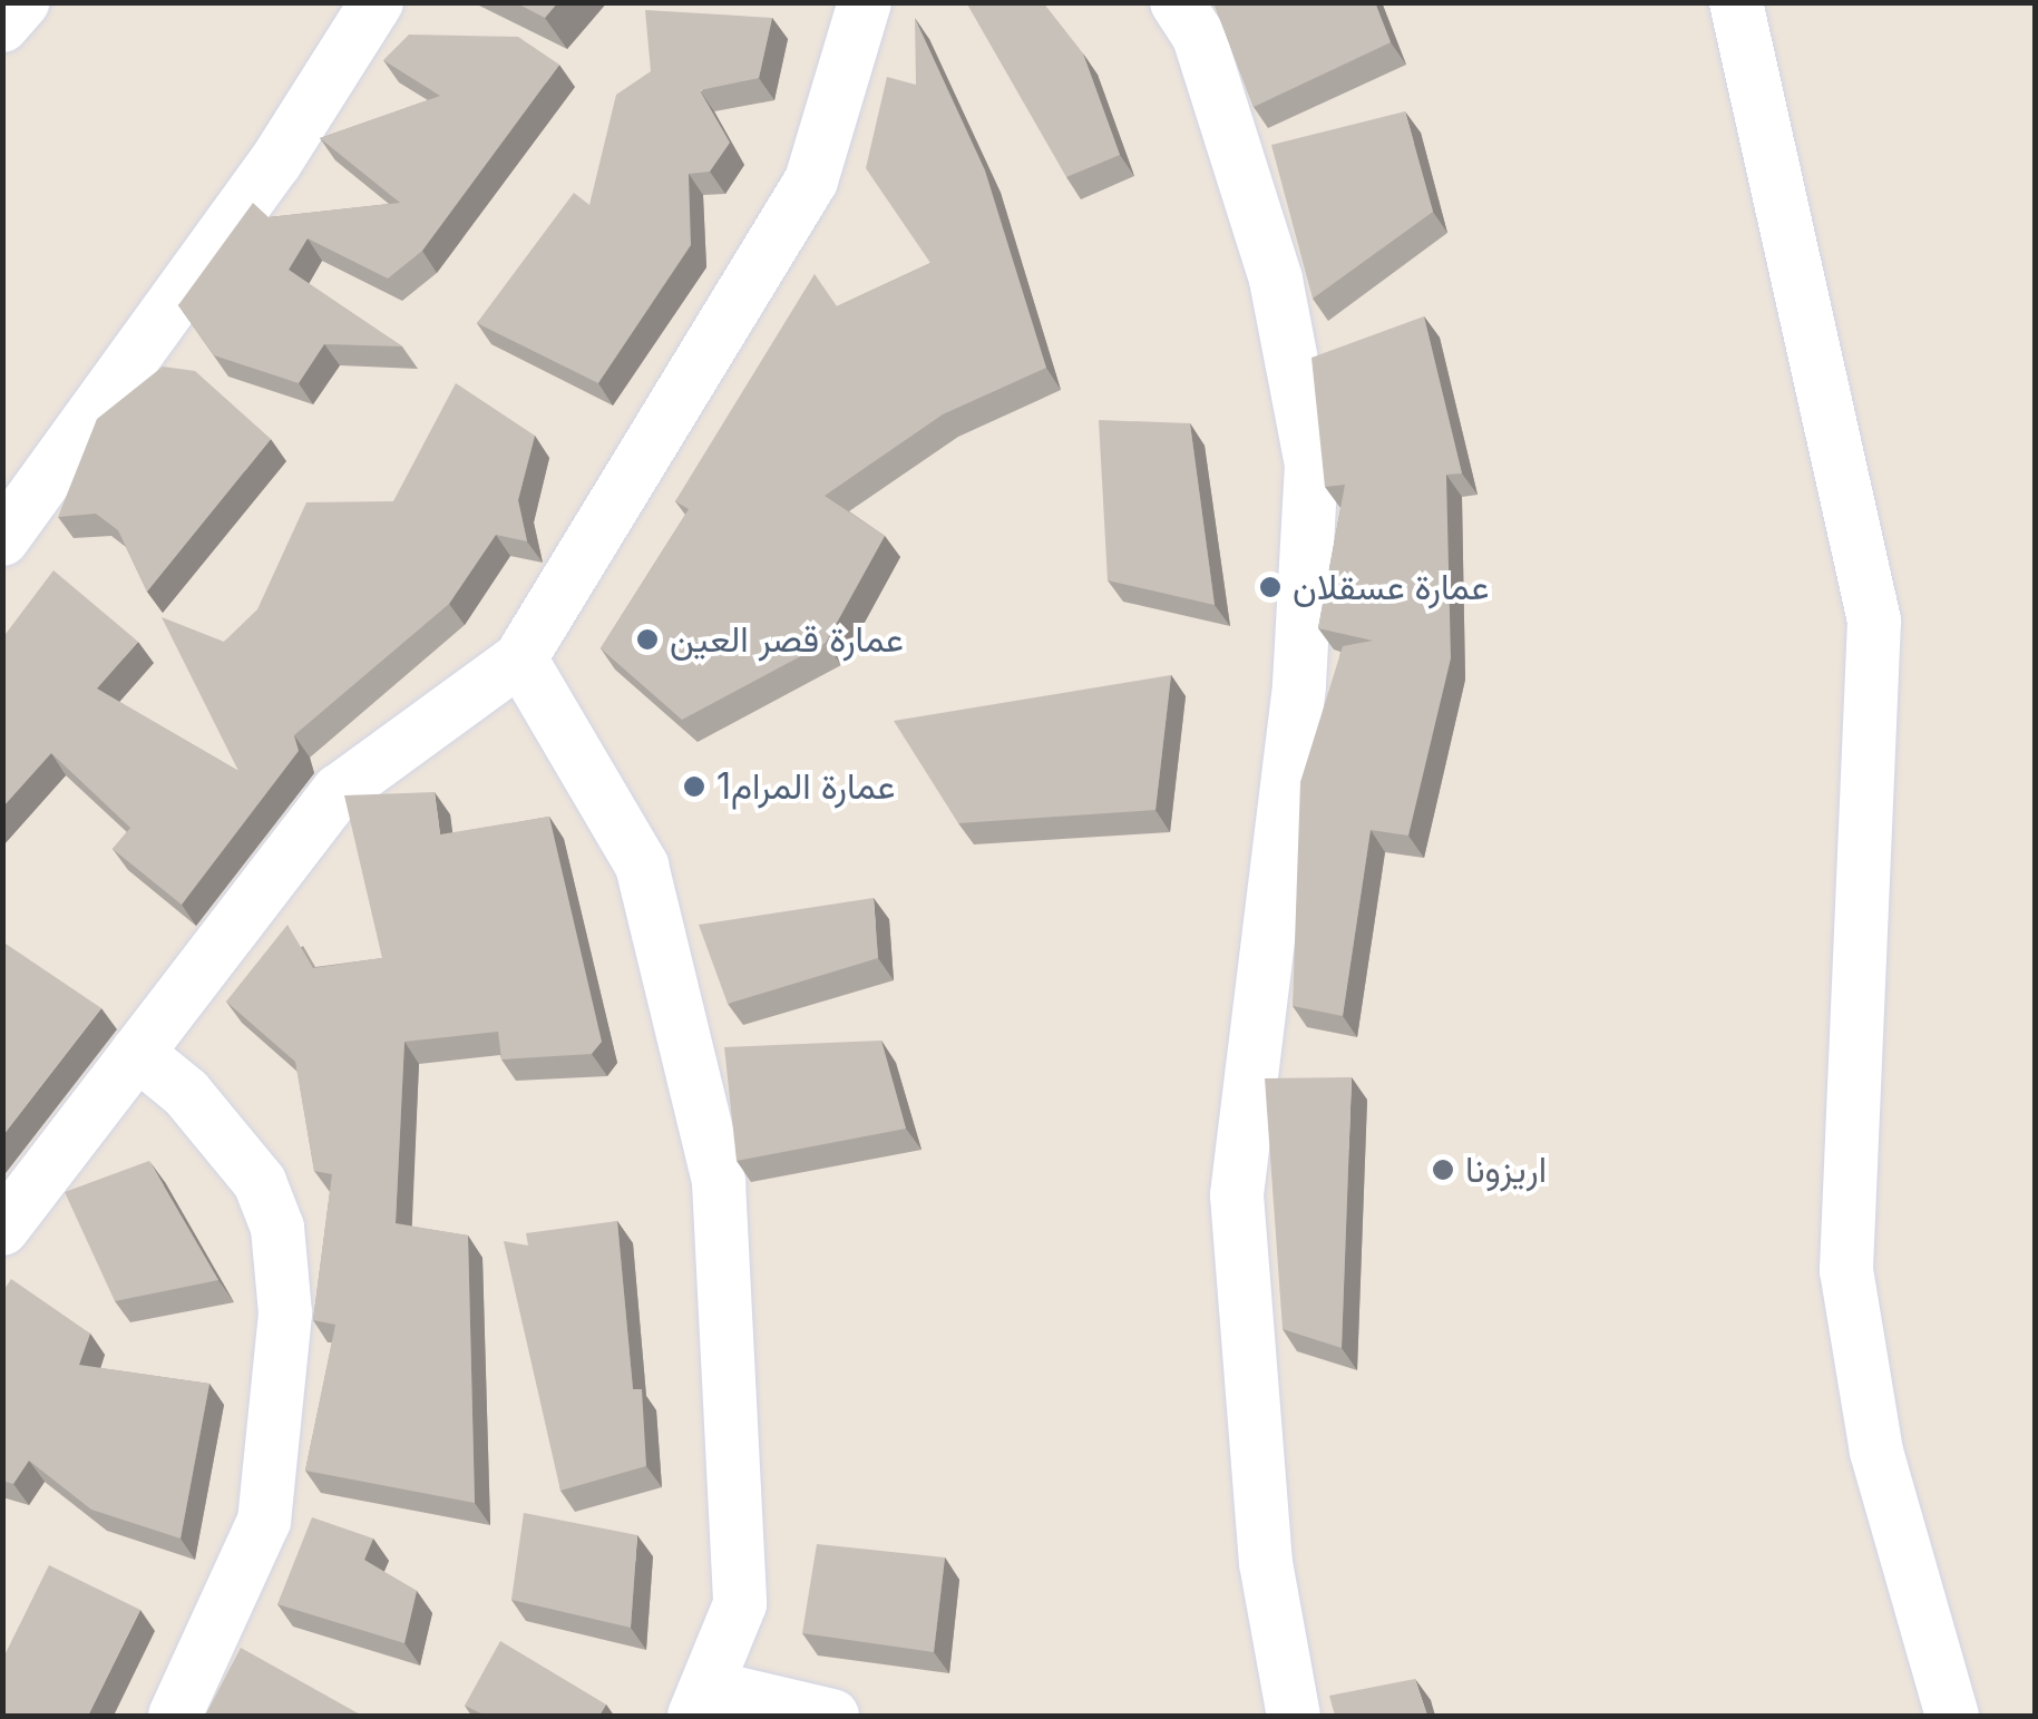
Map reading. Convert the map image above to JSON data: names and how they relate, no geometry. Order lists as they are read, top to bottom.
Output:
{
  "places": [
    "عمارة عسقلان",
    "عمارة قصر العين",
    "عمارة المرام1",
    "اريزونا"
  ]
}
